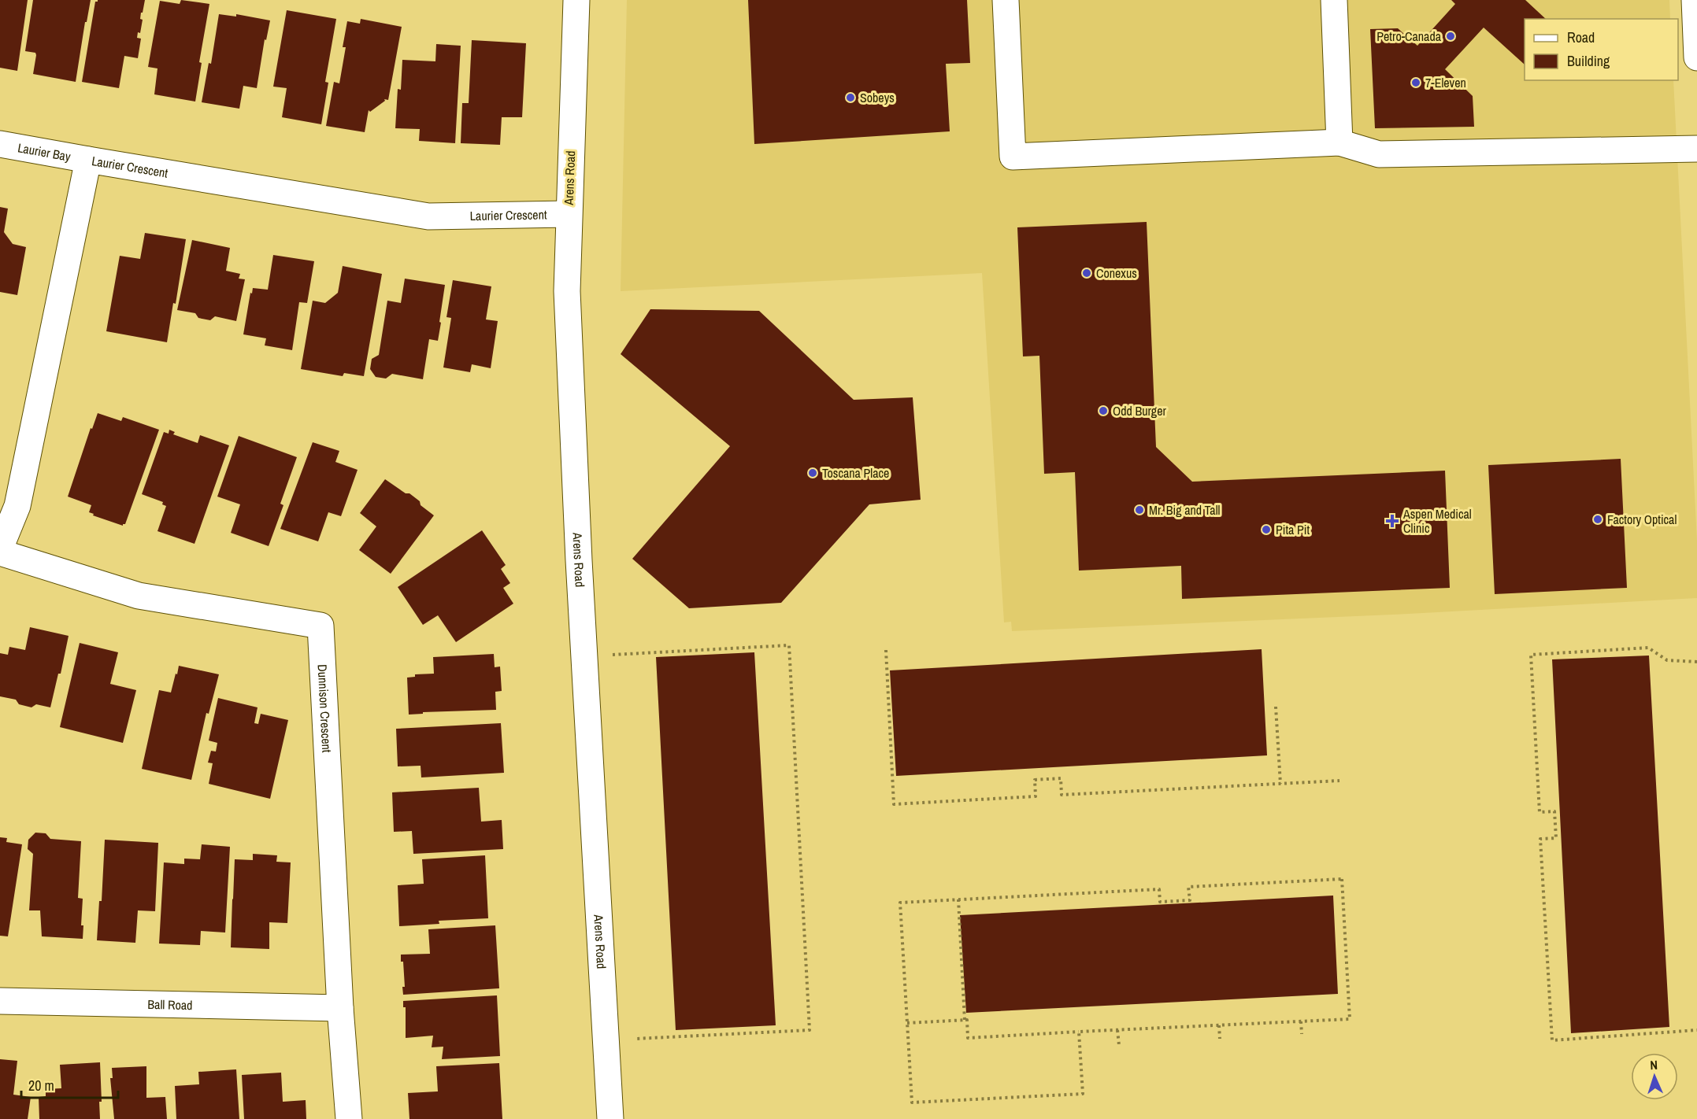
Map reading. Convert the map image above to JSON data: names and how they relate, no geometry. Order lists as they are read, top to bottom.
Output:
{
  "streets": {
    "street": [
      "Laurier Bay",
      "Laurier Crescent",
      "Arens Road",
      "Dunnison Crescent",
      "Ball Road"
    ]
  },
  "crossings": [
    ["Laurier Bay", "Laurier Crescent"],
    ["Laurier Crescent", "Arens Road"],
    ["Dunnison Crescent", "Ball Road"]
  ],
  "places": {
    "other": [
      "Petro-Canada",
      "7-Eleven",
      "Sobeys",
      "Conexus",
      "Odd Burger",
      "Toscana Place",
      "Mr. Big and Tall",
      "Factory Optical",
      "Pita Pit"
    ],
    "health": ["Aspen Medical Clinic"]
  },
  "legend": ["Road", "Building"],
  "scale_bar": "20 m",
  "north": "top"
}
